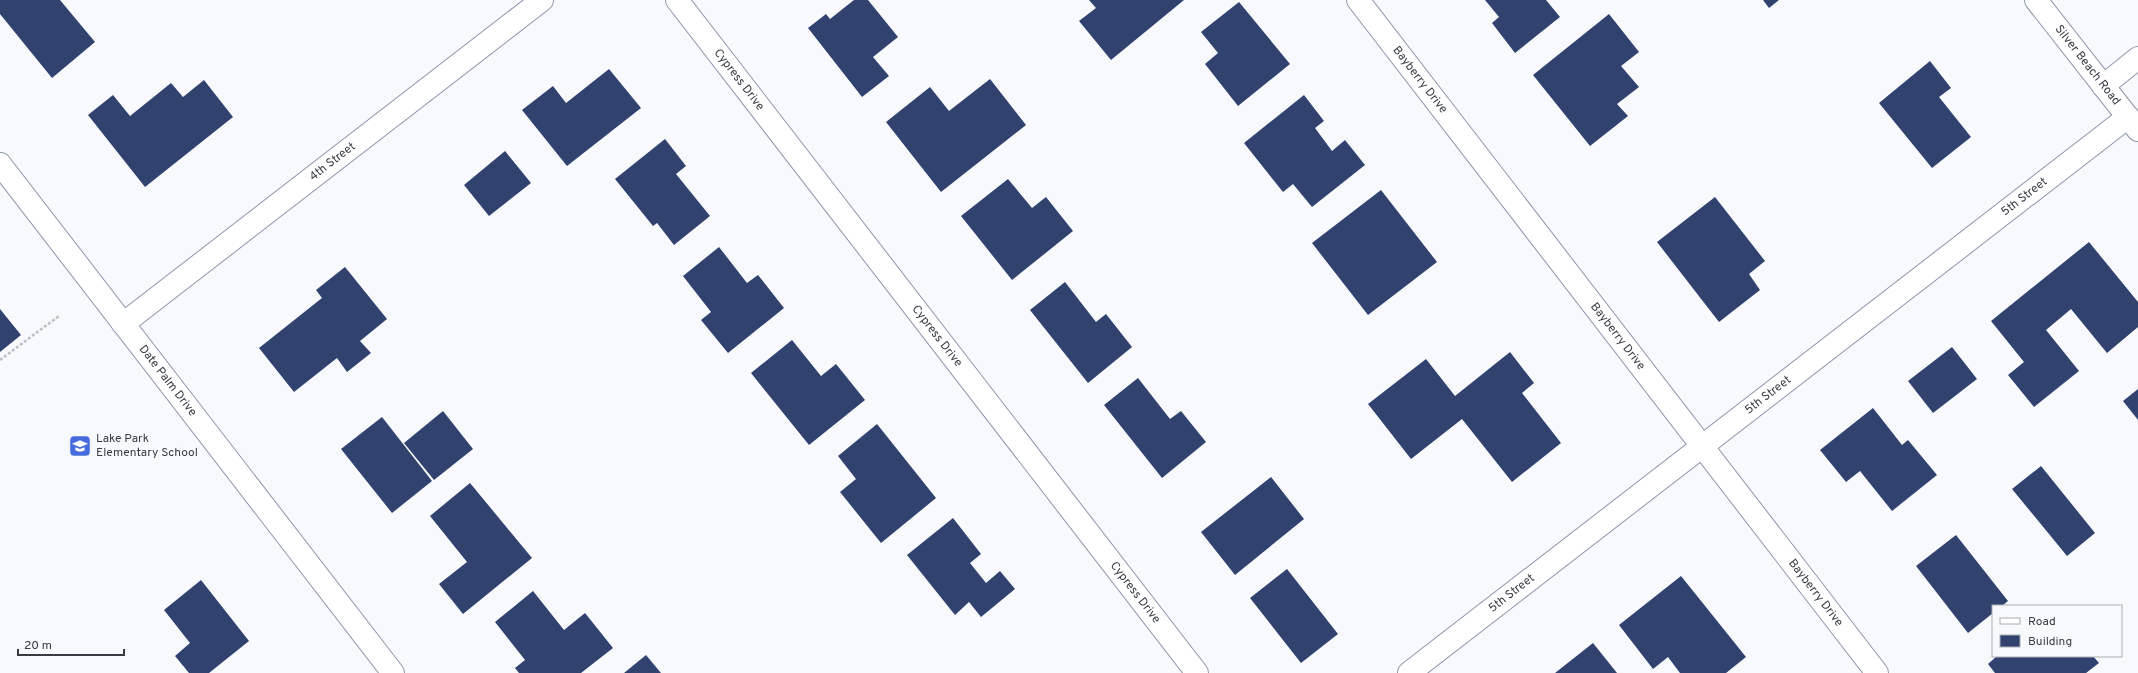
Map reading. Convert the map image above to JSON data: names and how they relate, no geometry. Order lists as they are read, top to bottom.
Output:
{
  "streets": {
    "street": [
      "Silver Beach Road",
      "Cypress Drive",
      "Bayberry Drive",
      "4th Street",
      "5th Street",
      "Date Palm Drive"
    ]
  },
  "crossings": [
    ["Silver Beach Road", "5th Street"],
    ["Bayberry Drive", "5th Street"],
    ["4th Street", "Date Palm Drive"]
  ],
  "places": {
    "school or university": ["Lake Park Elementary School"]
  },
  "legend": ["Road", "Building"],
  "scale_bar": "20 m"
}
